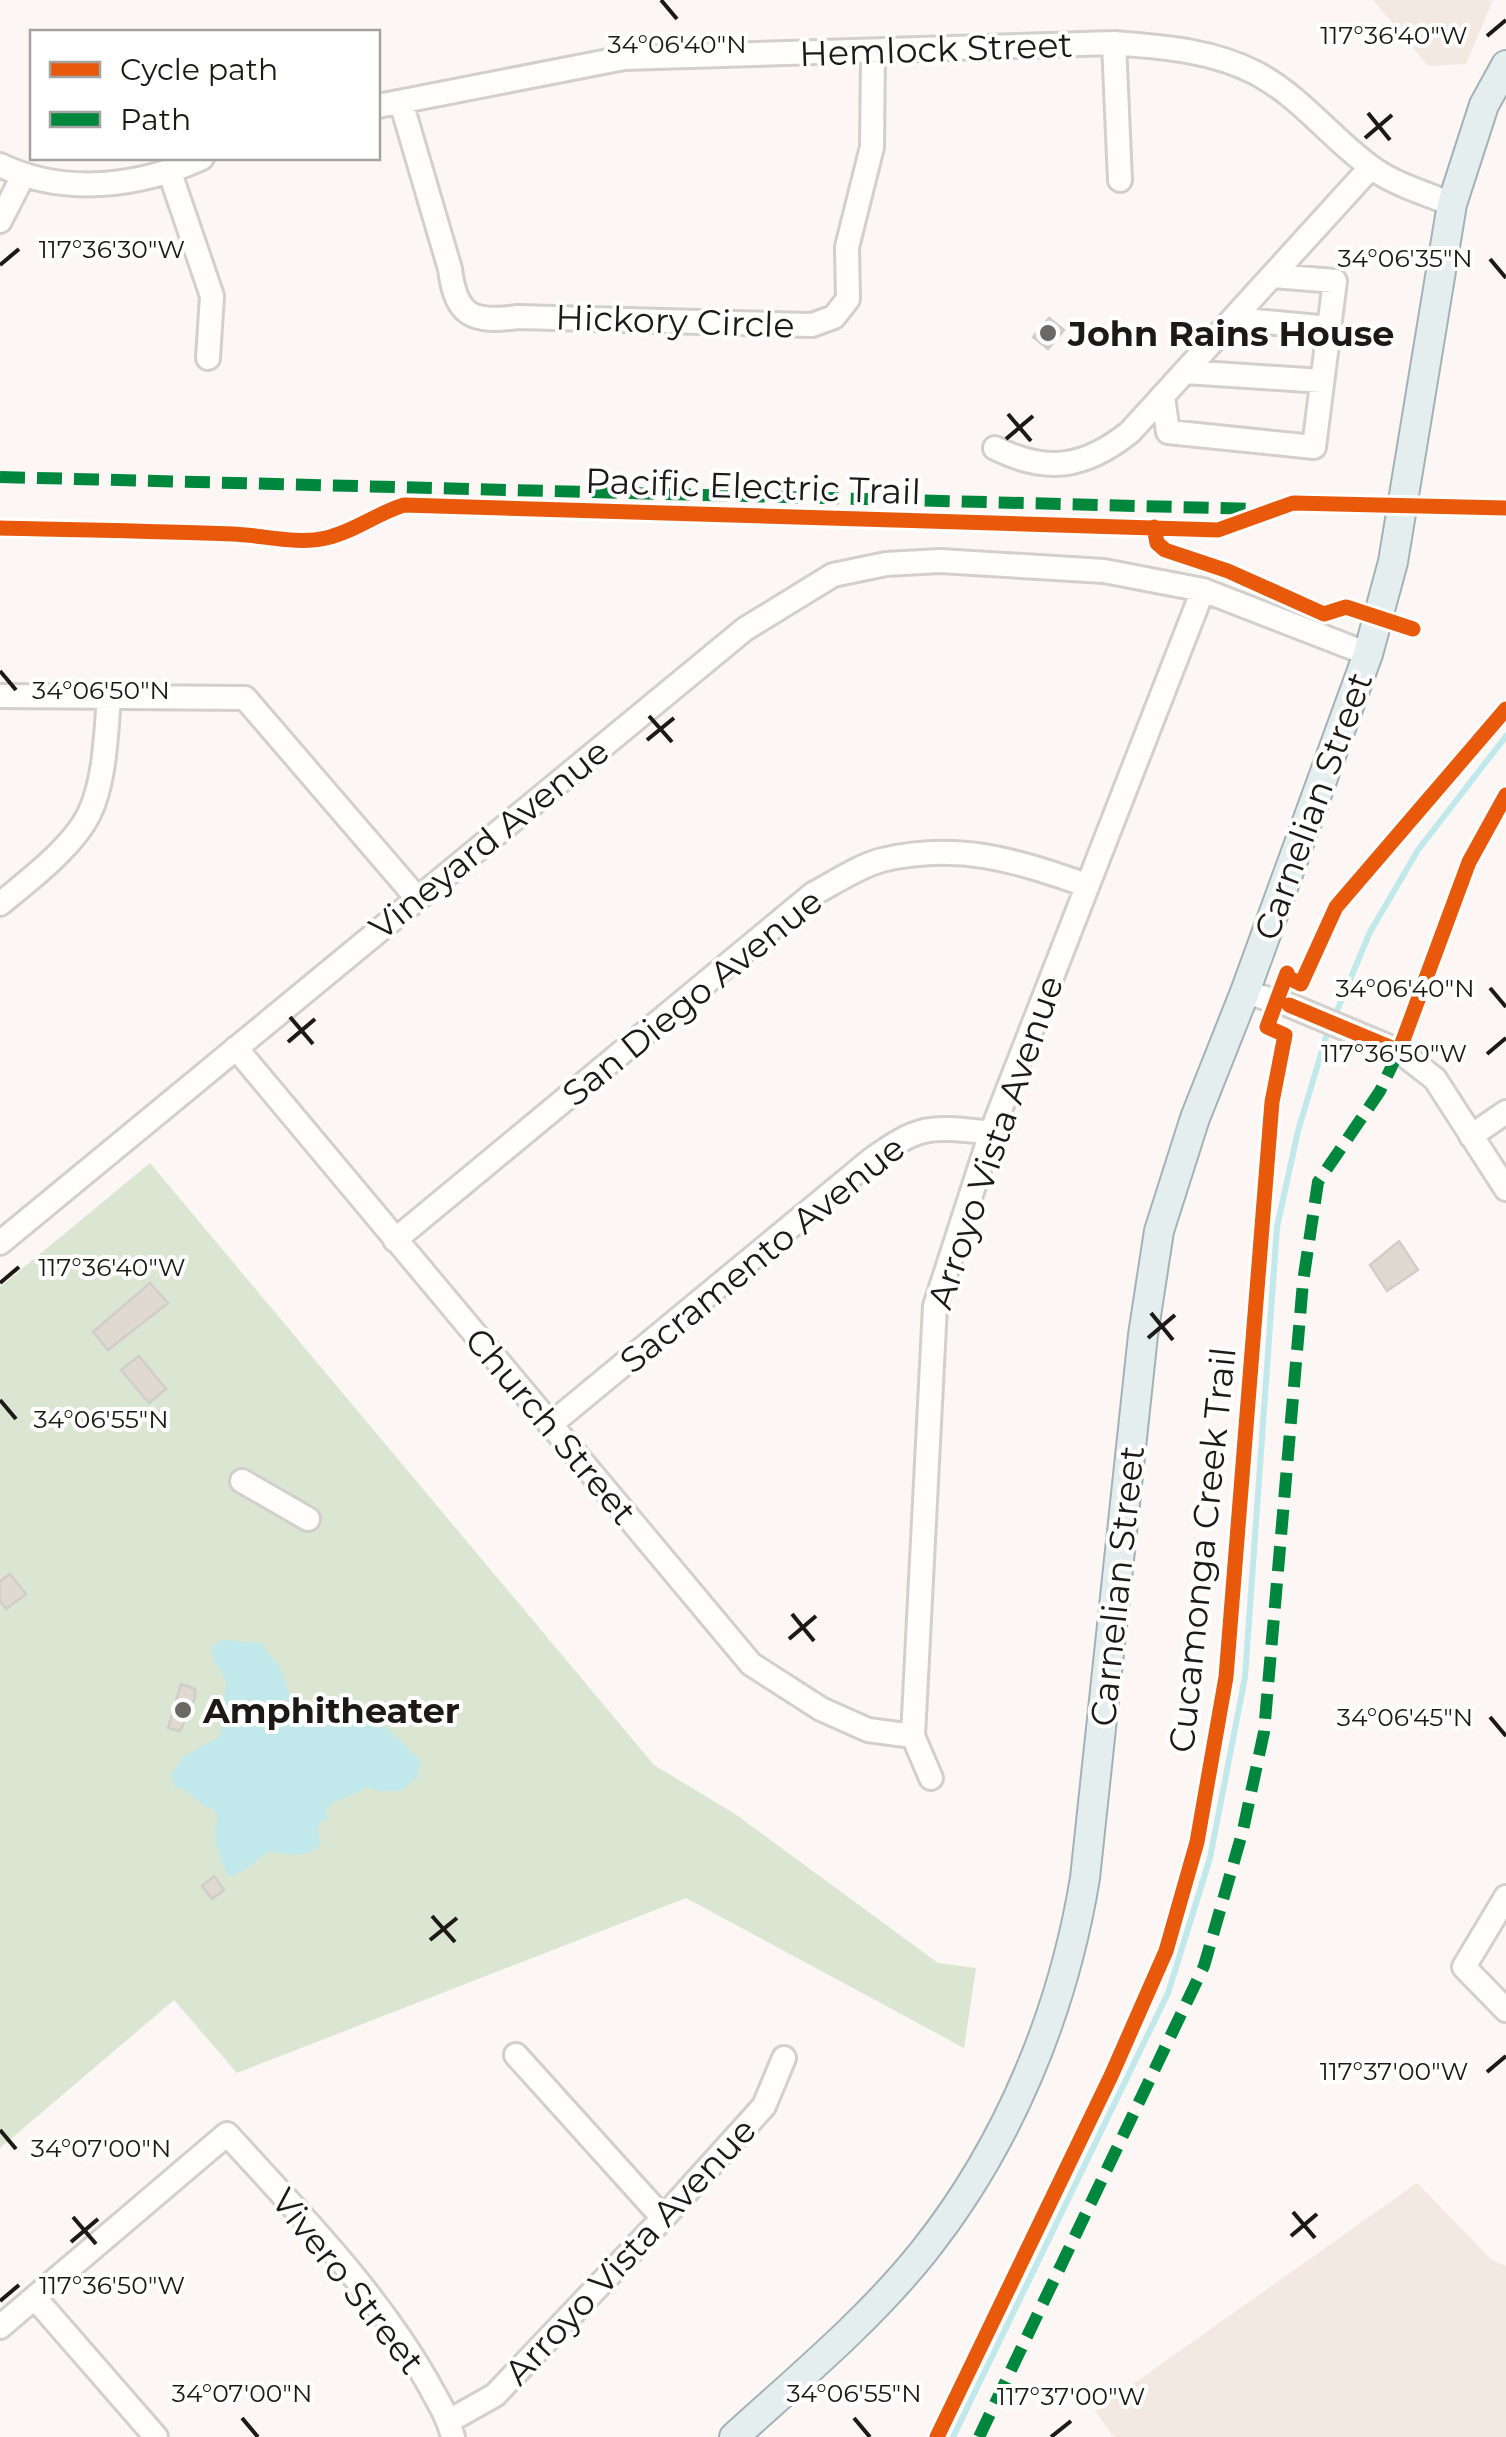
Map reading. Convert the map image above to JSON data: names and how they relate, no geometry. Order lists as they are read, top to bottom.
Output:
{
  "streets": {
    "main road": ["Carnelian Street"],
    "street": [
      "Hemlock Street",
      "Hickory Circle",
      "Vineyard Avenue",
      "San Diego Avenue",
      "Arroyo Vista Avenue",
      "Sacramento Avenue",
      "Church Street",
      "Vivero Street"
    ],
    "cycle path": ["Pacific Electric Trail", "Cucamonga Creek Trail"]
  },
  "crossings": [
    ["Hemlock Street", "Hickory Circle"],
    ["Carnelian Street", "Vineyard Avenue"],
    ["Vineyard Avenue", "Arroyo Vista Avenue"],
    ["Vineyard Avenue", "Church Street"],
    ["San Diego Avenue", "Arroyo Vista Avenue"],
    ["San Diego Avenue", "Church Street"],
    ["Arroyo Vista Avenue", "Sacramento Avenue"],
    ["Arroyo Vista Avenue", "Church Street"],
    ["Arroyo Vista Avenue", "Vivero Street"],
    ["Sacramento Avenue", "Church Street"]
  ],
  "places": ["John Rains House", "Amphitheater"],
  "legend": ["Cycle path", "Path"],
  "coordinates": [
    "117°36'40\"W",
    "34°06'40\"N",
    "117°36'30\"W",
    "34°06'35\"N",
    "34°06'50\"N",
    "117°36'50\"W",
    "34°06'55\"N",
    "34°06'45\"N",
    "117°37'00\"W",
    "34°07'00\"N"
  ]
}
